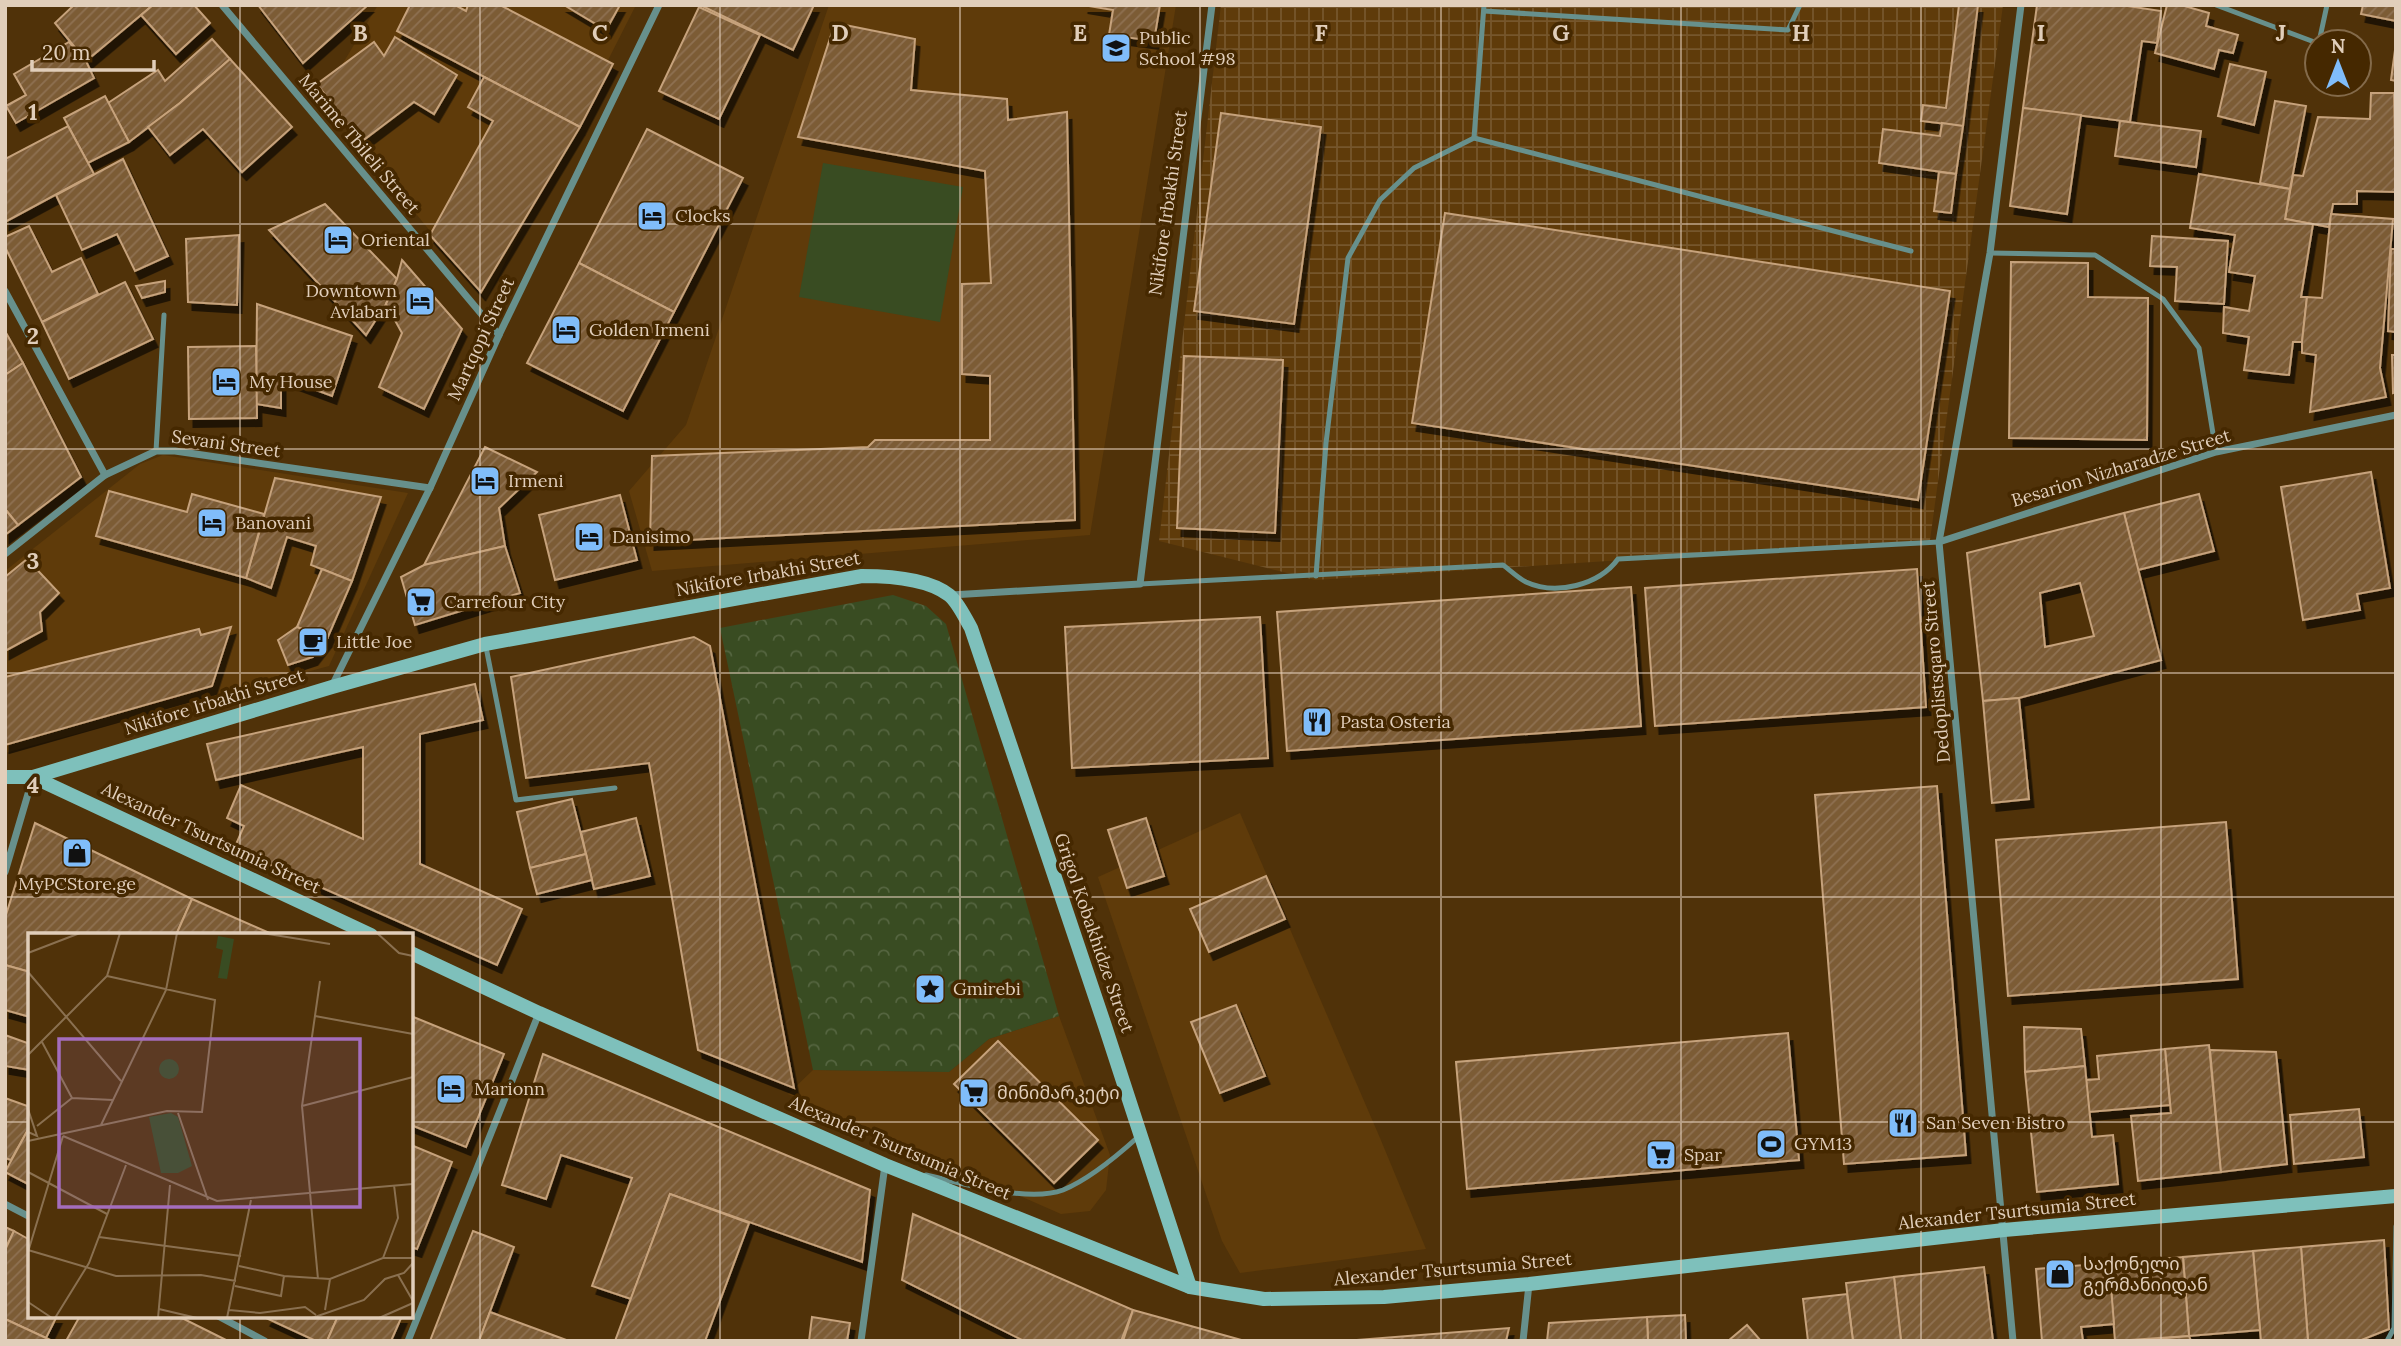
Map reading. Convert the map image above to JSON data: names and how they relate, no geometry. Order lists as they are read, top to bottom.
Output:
{
  "streets": {
    "street": [
      "Marime Tbileli Street",
      "Nikifore Irbakhi Street",
      "Martqopi Street",
      "Sevani Street",
      "Besarion Nizharadze Street",
      "Dedoplistsqaro Street",
      "Alexander Tsurtsumia Street",
      "Grigol Kobakhidze Street"
    ]
  },
  "crossings": [
    ["Marime Tbileli Street", "Martqopi Street"],
    ["Nikifore Irbakhi Street", "Martqopi Street"],
    ["Nikifore Irbakhi Street", "Alexander Tsurtsumia Street"],
    ["Nikifore Irbakhi Street", "Grigol Kobakhidze Street"],
    ["Martqopi Street", "Sevani Street"],
    ["Besarion Nizharadze Street", "Dedoplistsqaro Street"],
    ["Dedoplistsqaro Street", "Alexander Tsurtsumia Street"],
    ["Alexander Tsurtsumia Street", "Grigol Kobakhidze Street"]
  ],
  "places": {
    "school or university": ["Public School #98"],
    "hotel": [
      "Clocks",
      "Oriental",
      "Downtown Avlabari",
      "Golden Irmeni",
      "My House",
      "Irmeni",
      "Banovani",
      "Danisimo",
      "Marionn"
    ],
    "supermarket": ["Carrefour City", "მინიმარკეტი", "Spar"],
    "cafe": ["Little Joe"],
    "restaurant": ["Pasta Osteria", "San Seven Bistro"],
    "shop": ["MyPCStore.ge", "საქონელი გერმანიიდან"],
    "place": ["Gmirebi"],
    "sports": ["GYM13"]
  },
  "scale_bar": "20 m",
  "north": "top",
  "grid": {
    "columns": [
      "B",
      "C",
      "D",
      "E",
      "F",
      "G",
      "H",
      "I",
      "J"
    ],
    "rows": [
      "1",
      "2",
      "3",
      "4"
    ]
  }
}
